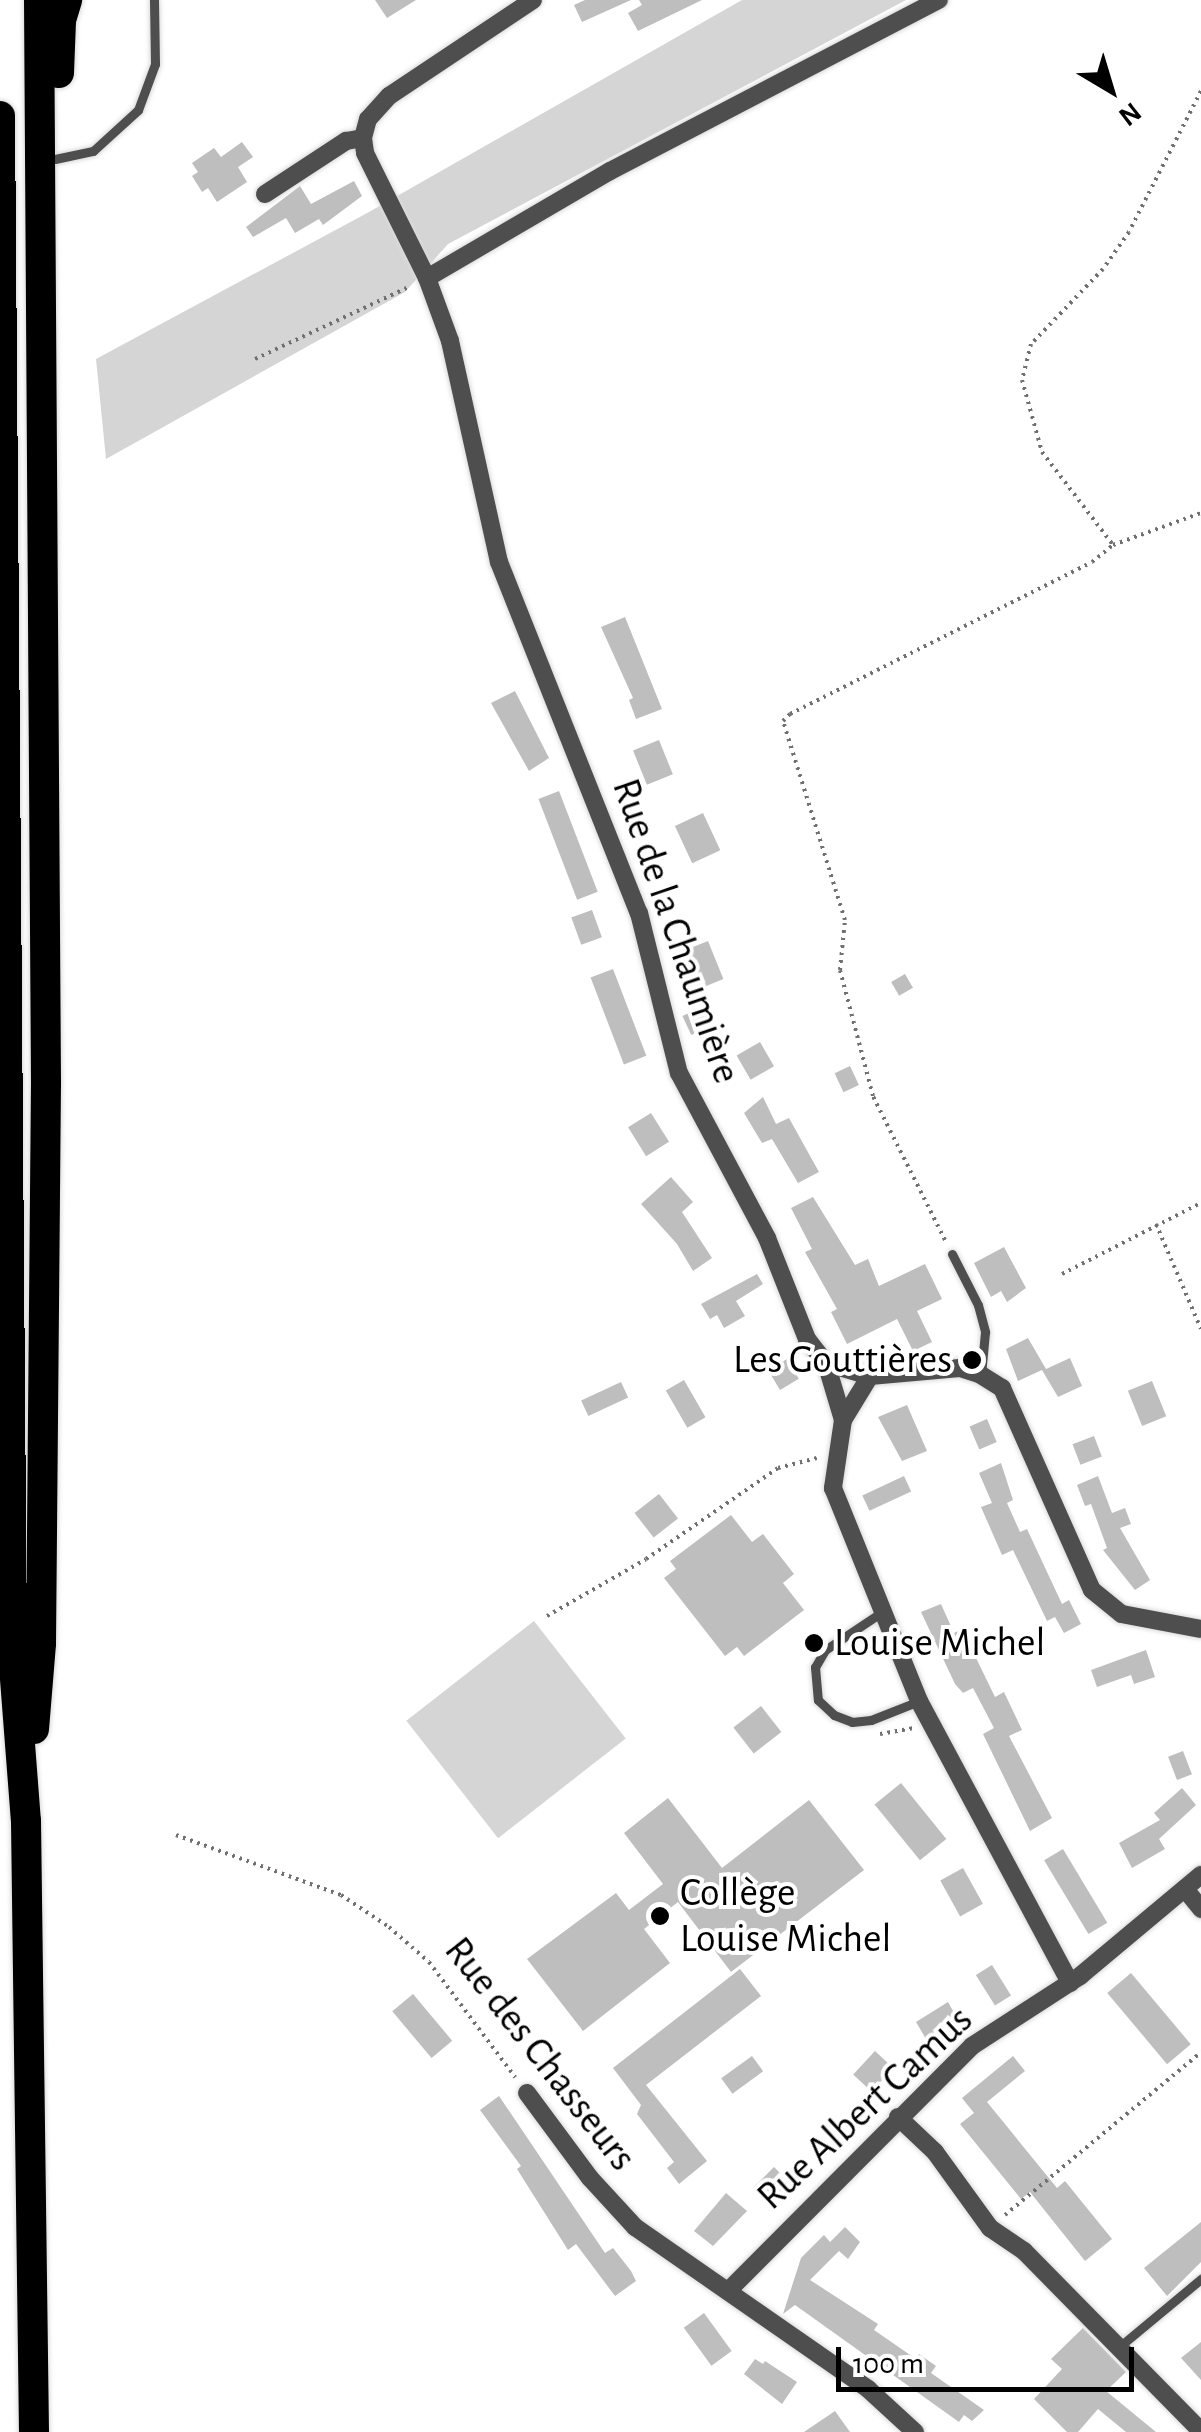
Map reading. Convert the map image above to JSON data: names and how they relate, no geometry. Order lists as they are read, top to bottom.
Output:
{
  "streets": {
    "street": ["Rue de la Chaumière", "Rue des Chasseurs", "Rue Albert Camus"]
  },
  "crossings": [
    ["Rue des Chasseurs", "Rue Albert Camus"]
  ],
  "places": ["Les Gouttières", "Louise Michel", "Collège Louise Michel"],
  "scale_bar": "100 m",
  "north": "bottom right"
}
